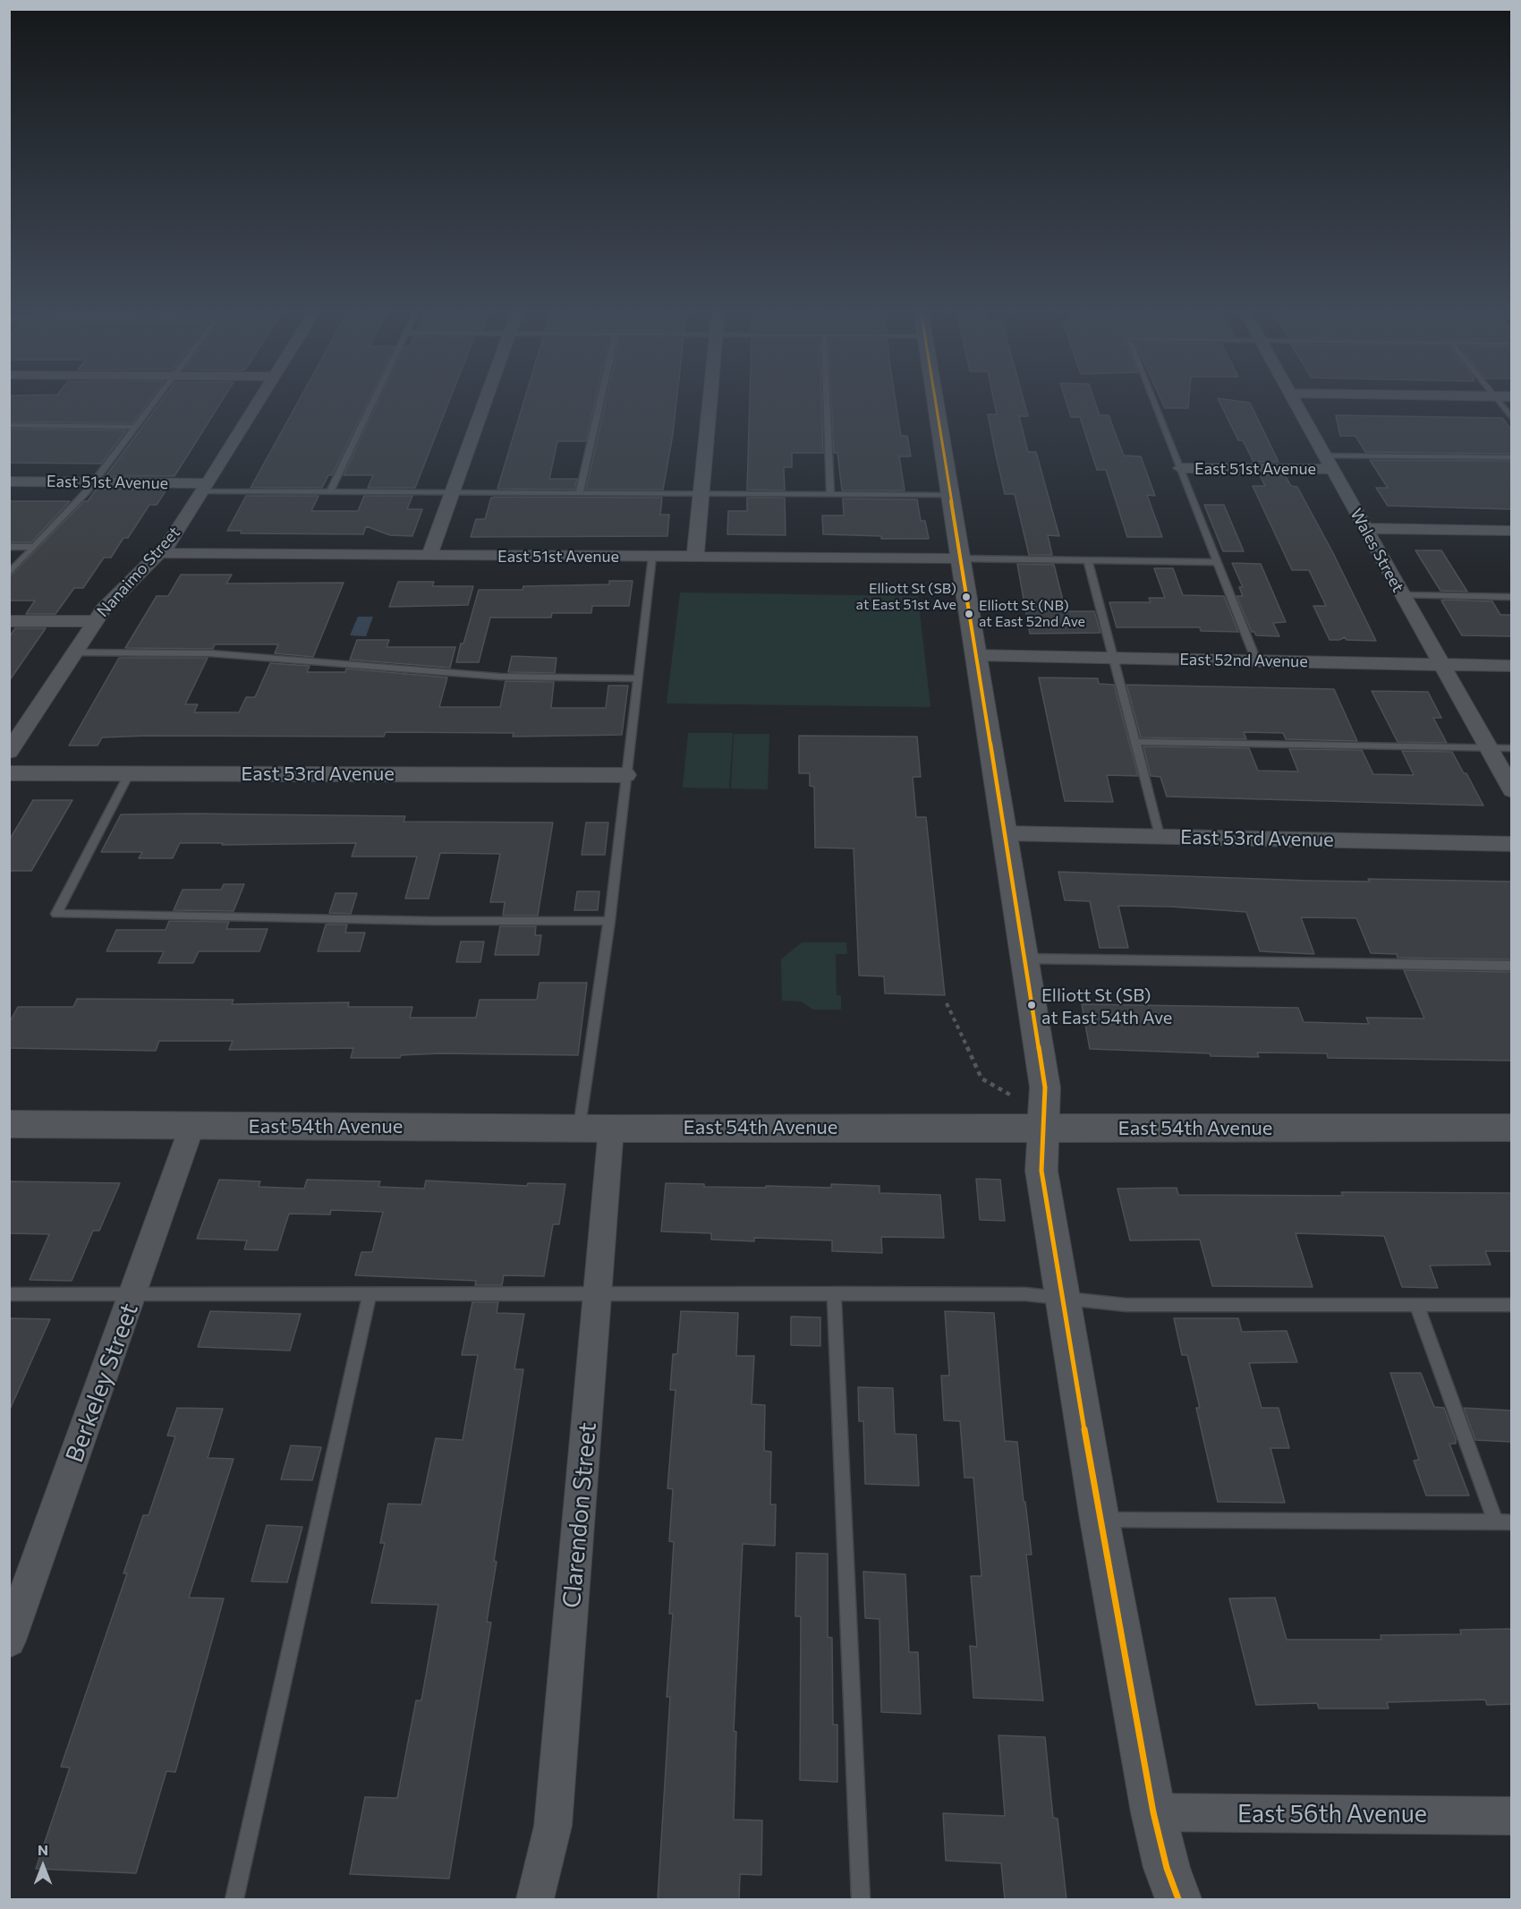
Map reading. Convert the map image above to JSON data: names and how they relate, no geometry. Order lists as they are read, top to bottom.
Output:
{
  "streets": {
    "street": [
      "East 51st Avenue",
      "Wales Street",
      "Nanaimo Street",
      "East 52nd Avenue",
      "East 53rd Avenue",
      "East 54th Avenue",
      "Berkeley Street",
      "Clarendon Street",
      "East 56th Avenue"
    ]
  },
  "crossings": [
    ["East 51st Avenue", "Wales Street"],
    ["East 51st Avenue", "Nanaimo Street"],
    ["Wales Street", "East 52nd Avenue"],
    ["East 54th Avenue", "Berkeley Street"],
    ["East 54th Avenue", "Clarendon Street"]
  ],
  "places": ["Elliott St (SB) at East 51st Ave", "Elliott St (NB) at East 52nd Ave", "Elliott St (SB) at East 54th Ave"],
  "north": "top"
}
